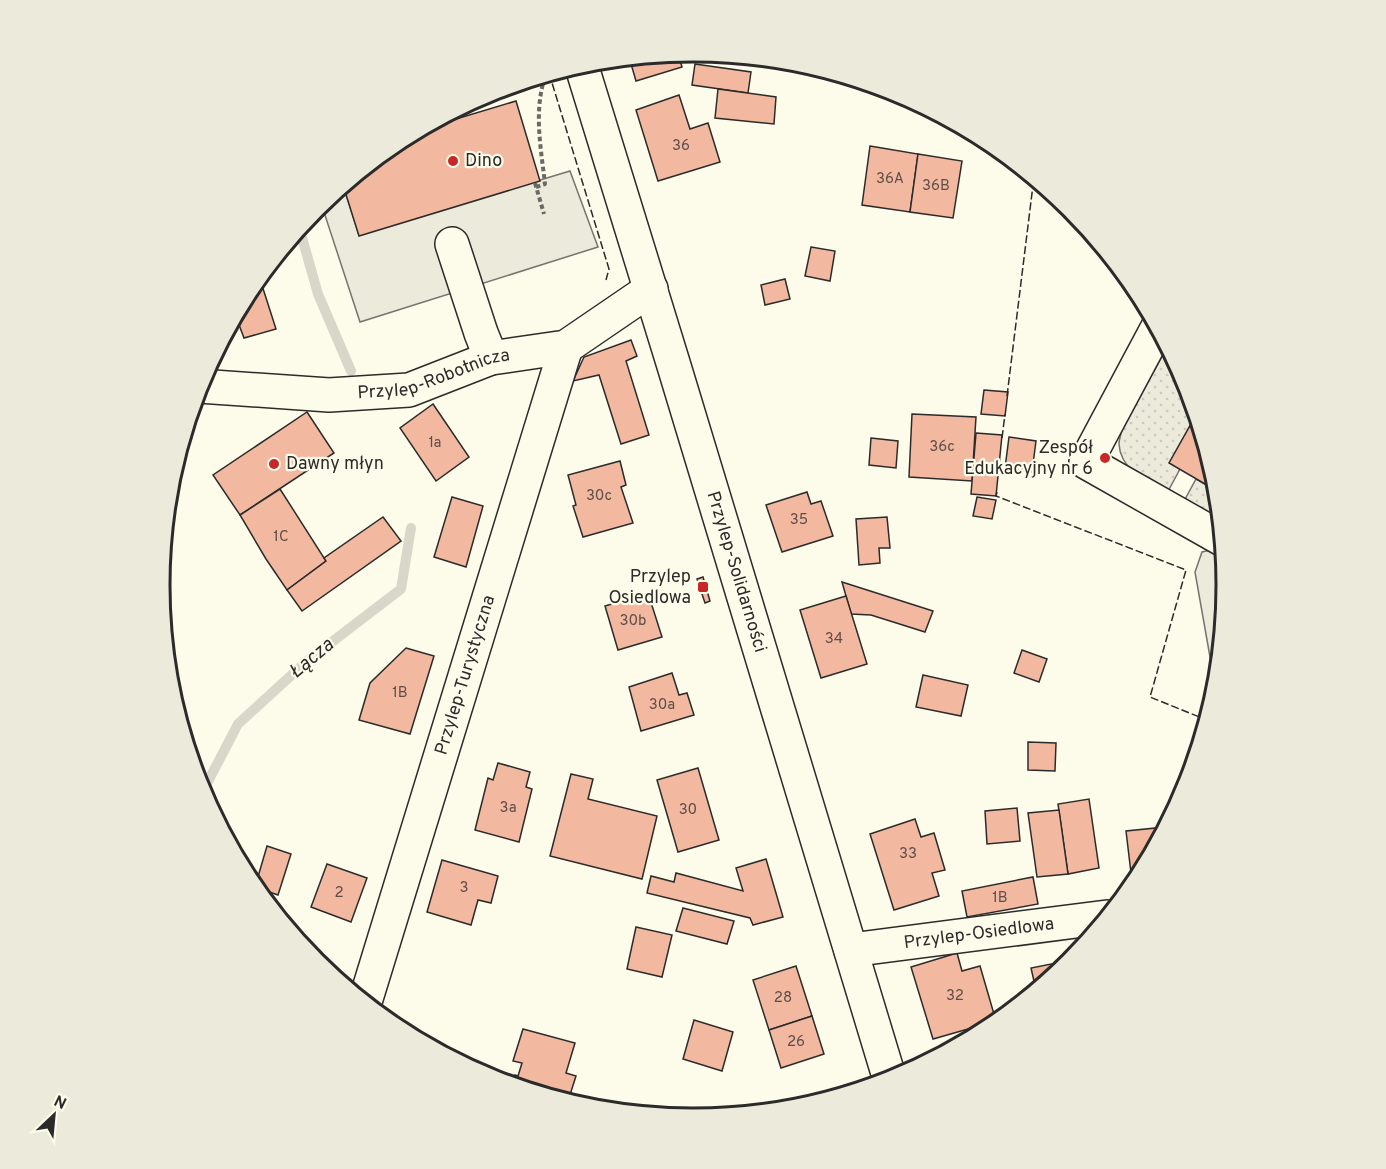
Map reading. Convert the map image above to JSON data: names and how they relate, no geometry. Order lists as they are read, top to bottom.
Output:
{
  "streets": {
    "street": [
      "Przylep-Robotnicza",
      "Przylep-Solidarności",
      "Przylep-Turystyczna",
      "Przylep-Osiedlowa"
    ]
  },
  "crossings": [
    ["Przylep-Robotnicza", "Przylep-Solidarności"],
    ["Przylep-Robotnicza", "Przylep-Turystyczna"],
    ["Przylep-Solidarności", "Przylep-Osiedlowa"]
  ],
  "water": ["Łącza"],
  "places": {
    "other": ["Dino", "Zespół Edukacyjny nr 6", "Dawny młyn"],
    "transit": ["Przylep Osiedlowa"]
  },
  "house_numbers": [
    "36",
    "36A",
    "36B",
    "1a",
    "36c",
    "30c",
    "35",
    "1C",
    "30b",
    "34",
    "1B",
    "30a",
    "3a",
    "30",
    "33",
    "3",
    "2",
    "1B",
    "32",
    "28",
    "26"
  ],
  "north": "top right"
}
